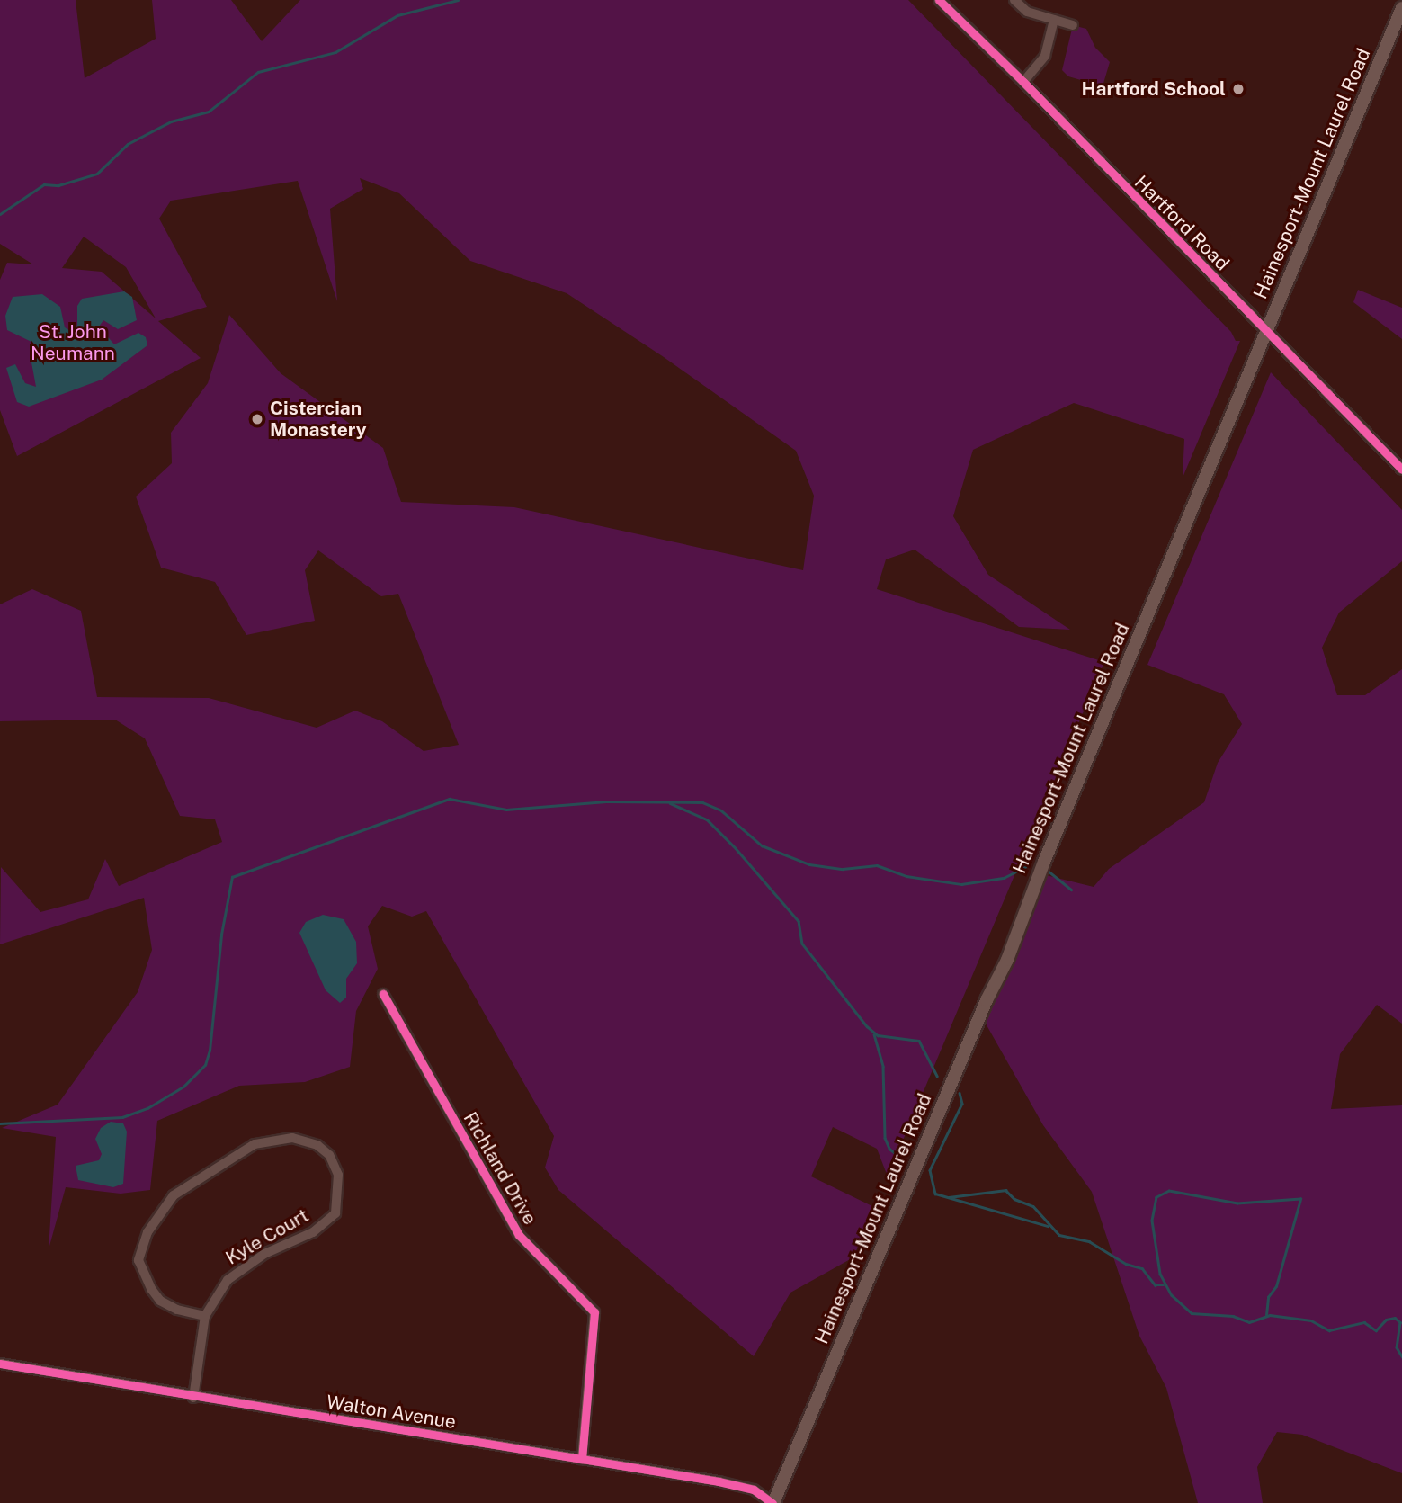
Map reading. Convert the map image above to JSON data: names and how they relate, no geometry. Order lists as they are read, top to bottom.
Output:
{
  "streets": {
    "main road": ["Hainesport-Mount Laurel Road"],
    "street": [
      "Hartford Road",
      "Richland Drive",
      "Kyle Court",
      "Walton Avenue"
    ]
  },
  "crossings": [
    ["Hainesport-Mount Laurel Road", "Hartford Road"],
    ["Hainesport-Mount Laurel Road", "Walton Avenue"],
    ["Richland Drive", "Walton Avenue"],
    ["Kyle Court", "Walton Avenue"]
  ],
  "parks": ["St. John Neumann"],
  "places": ["Hartford School", "Cistercian Monastery"]
}
